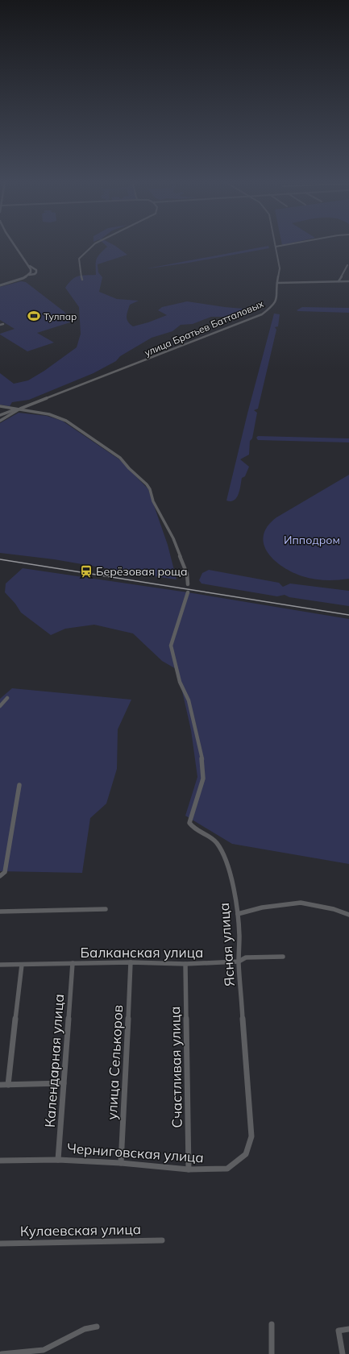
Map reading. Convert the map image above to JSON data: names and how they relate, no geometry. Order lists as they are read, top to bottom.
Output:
{
  "streets": {
    "street": [
      "улица Братьев Батталовых",
      "Ясная улица",
      "Балканская улица",
      "Календарная улица",
      "улица Селькоров",
      "Счастливая улица",
      "Черниговская улица",
      "Кулаевская улица"
    ]
  },
  "crossings": [
    ["Ясная улица", "Балканская улица"],
    ["Ясная улица", "Черниговская улица"],
    ["Балканская улица", "Календарная улица"],
    ["Балканская улица", "улица Селькоров"],
    ["Балканская улица", "Счастливая улица"],
    ["Календарная улица", "Черниговская улица"],
    ["улица Селькоров", "Черниговская улица"],
    ["Счастливая улица", "Черниговская улица"]
  ],
  "parks": ["Ипподром"],
  "places": {
    "sports": ["Тулпар"],
    "station": ["Берёзовая роща"]
  }
}
